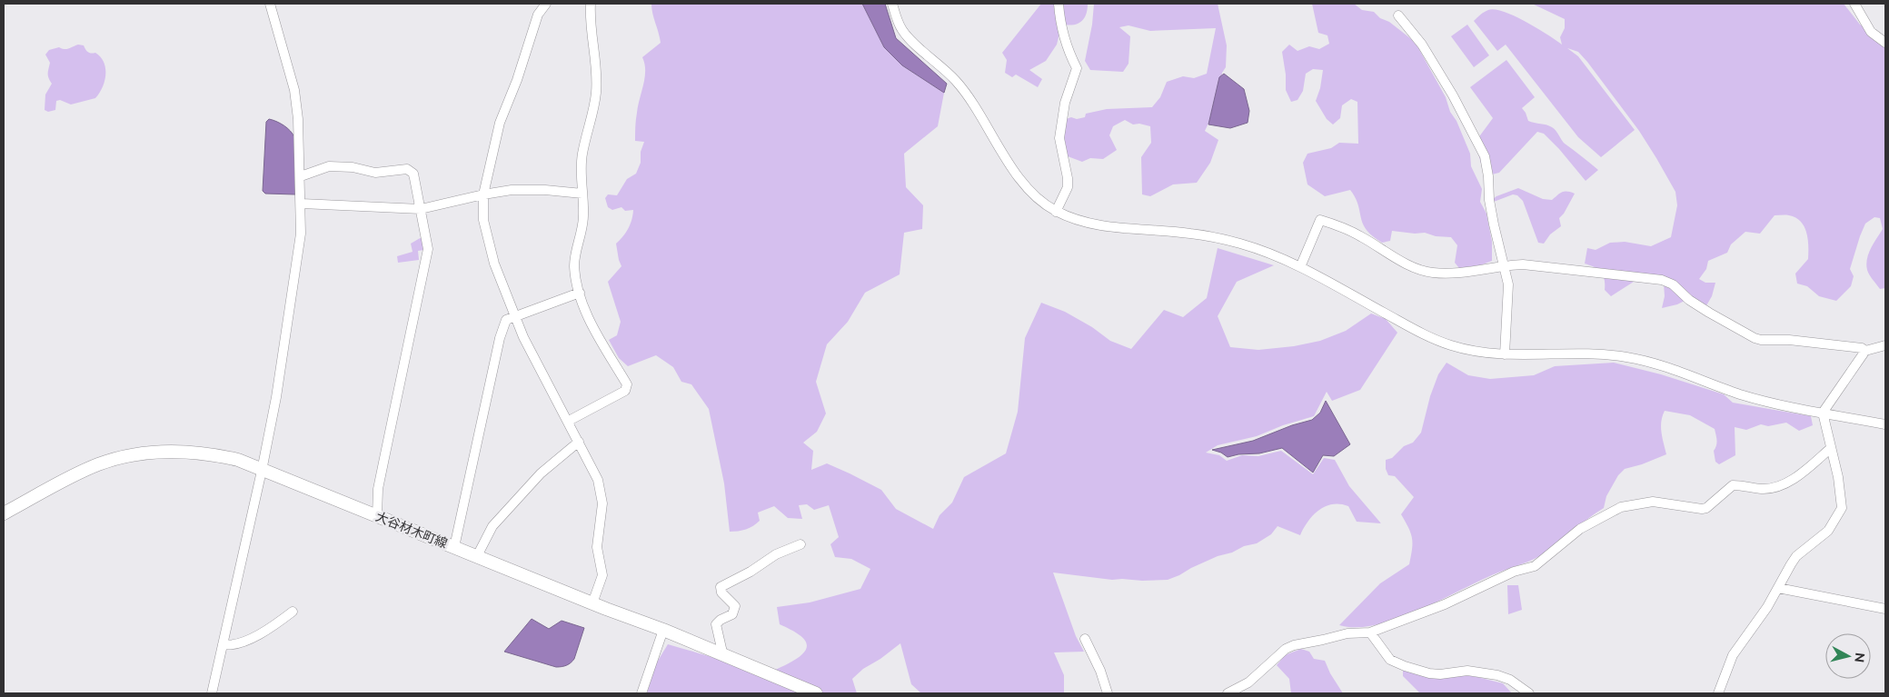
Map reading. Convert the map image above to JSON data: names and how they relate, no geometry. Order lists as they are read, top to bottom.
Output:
{
  "streets": {
    "main road": ["大谷材木町線"]
  },
  "north": "right"
}
